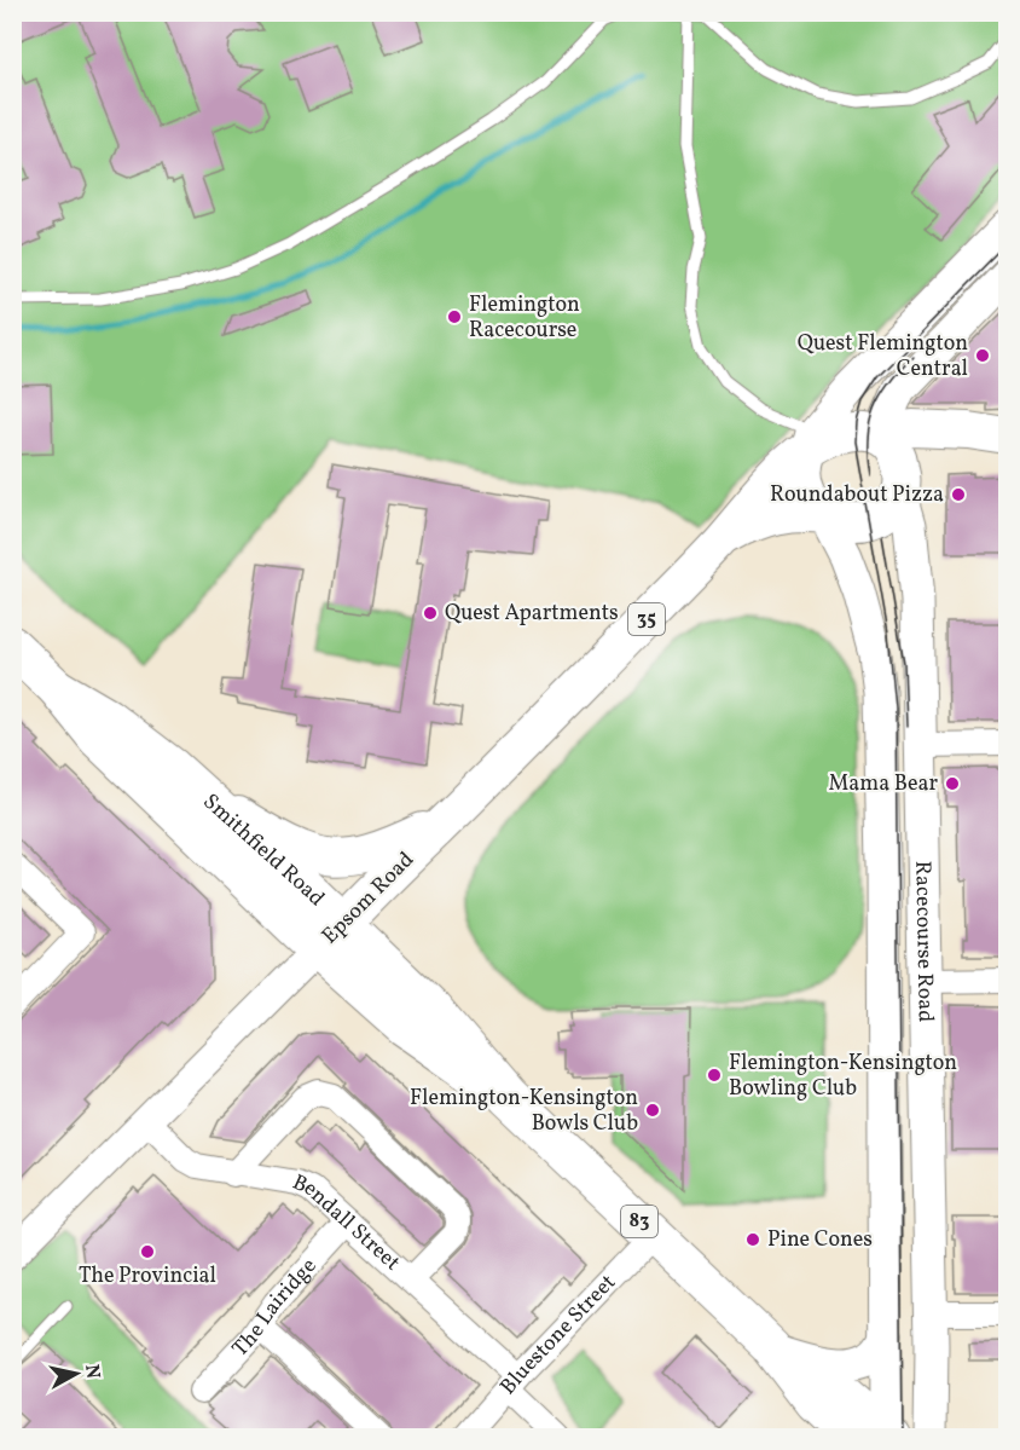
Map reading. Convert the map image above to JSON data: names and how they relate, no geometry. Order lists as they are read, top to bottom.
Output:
{
  "streets": {
    "highway": ["Smithfield Road", "83"],
    "main road": ["35", "Epsom Road", "Racecourse Road"],
    "street": ["Bendall Street", "The Lairidge", "Bluestone Street"]
  },
  "crossings": [
    ["35", "Epsom Road"],
    ["35", "Racecourse Road"],
    ["Smithfield Road", "Epsom Road"],
    ["Smithfield Road", "Racecourse Road"],
    ["Smithfield Road", "Bluestone Street"],
    ["Epsom Road", "Racecourse Road"],
    ["Epsom Road", "Bendall Street"],
    ["Bendall Street", "The Lairidge"],
    ["Bendall Street", "Bluestone Street"]
  ],
  "places": [
    "Flemington Racecourse",
    "Quest Flemington Central",
    "Roundabout Pizza",
    "Quest Apartments",
    "Mama Bear",
    "Flemington-Kensington Bowling Club",
    "Flemington-Kensington Bowls Club",
    "Pine Cones",
    "The Provincial"
  ],
  "north": "right"
}
